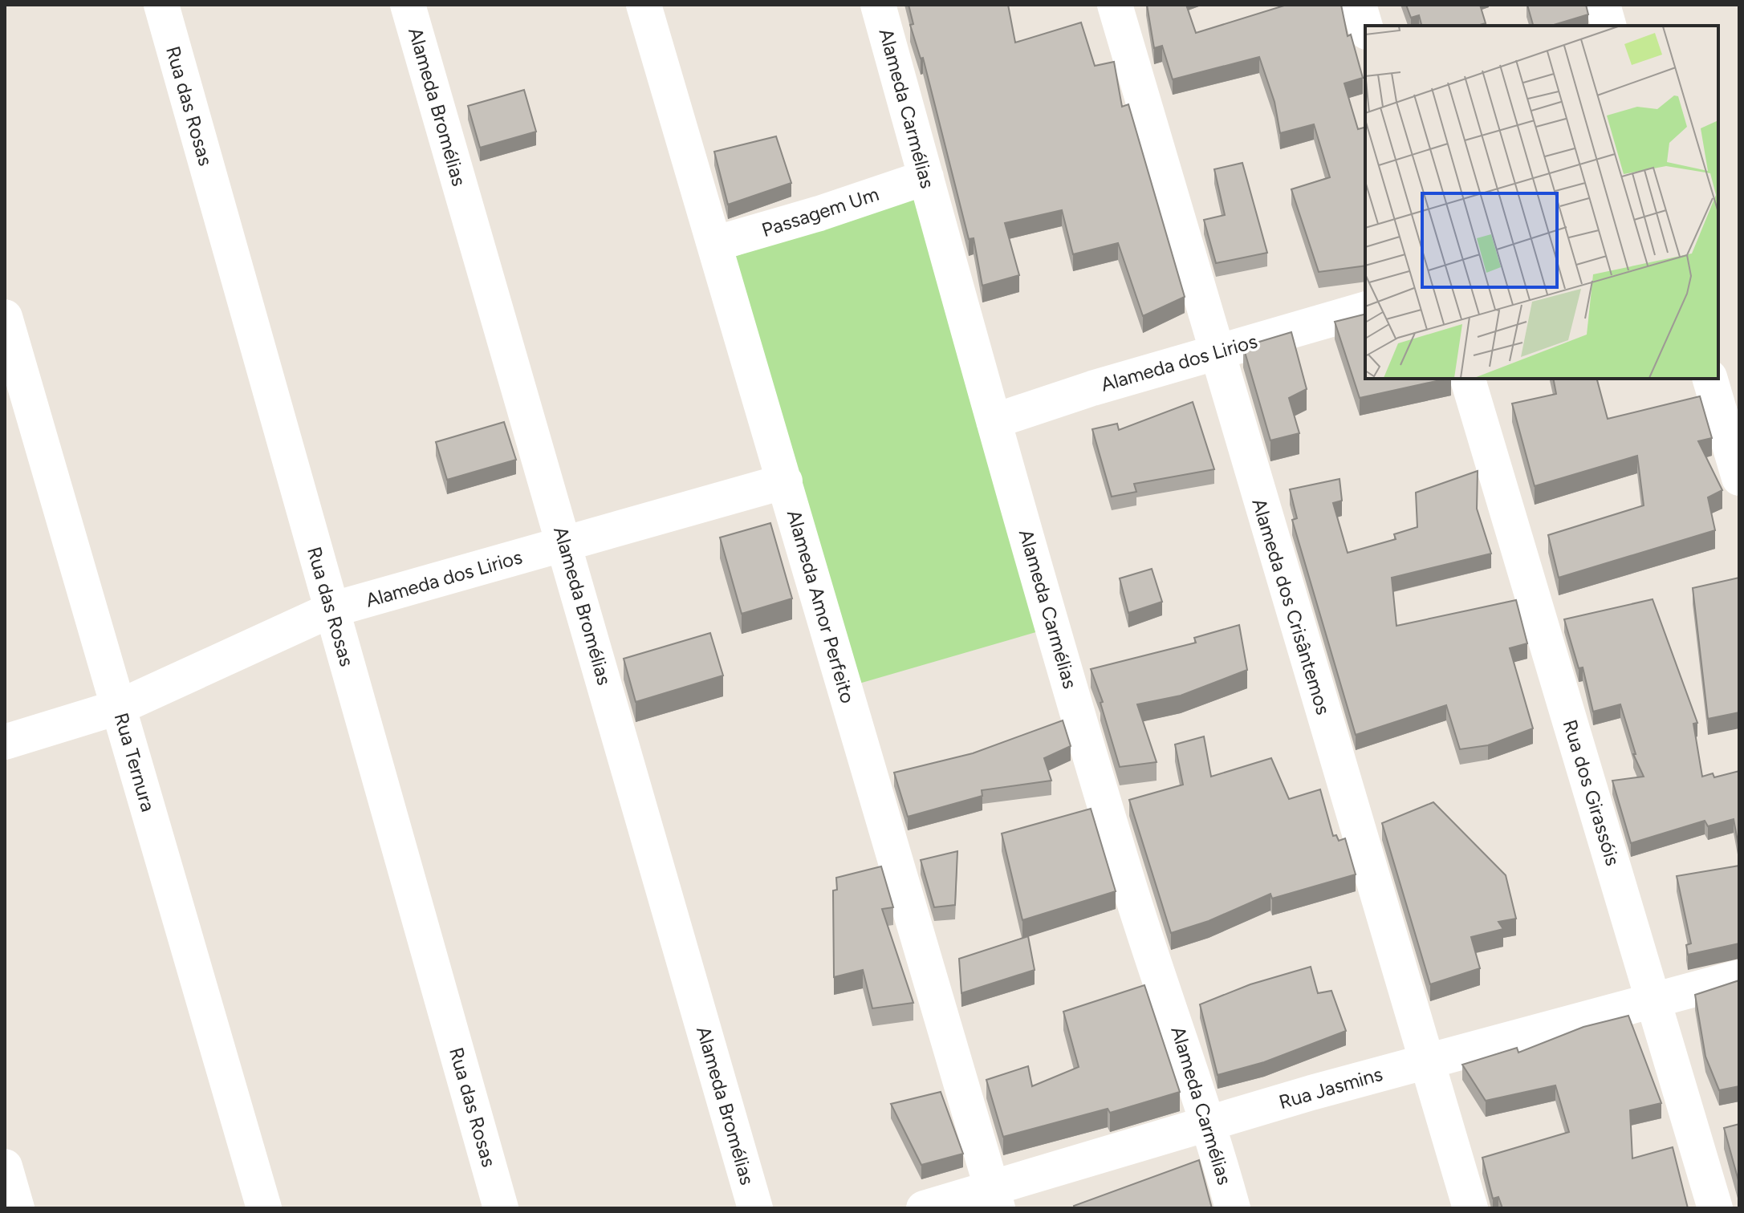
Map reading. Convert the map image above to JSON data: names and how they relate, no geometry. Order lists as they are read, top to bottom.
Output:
{
  "streets": {
    "street": [
      "Rua das Rosas",
      "Alameda Bromélias",
      "Alameda Carmélias",
      "Passagem Um",
      "Alameda dos Lirios",
      "Alameda Amor Perfeito",
      "Alameda dos Crisântemos",
      "Rua Ternura",
      "Rua dos Girassóis",
      "Rua Jasmins"
    ]
  },
  "crossings": [
    ["Rua das Rosas", "Alameda dos Lirios"],
    ["Alameda Bromélias", "Alameda dos Lirios"],
    ["Alameda Carmélias", "Passagem Um"],
    ["Alameda Carmélias", "Alameda dos Lirios"],
    ["Alameda Carmélias", "Rua Jasmins"],
    ["Passagem Um", "Alameda Amor Perfeito"],
    ["Alameda dos Lirios", "Alameda Amor Perfeito"],
    ["Alameda dos Lirios", "Alameda dos Crisântemos"],
    ["Alameda dos Lirios", "Rua Ternura"],
    ["Alameda Amor Perfeito", "Rua Jasmins"],
    ["Alameda dos Crisântemos", "Rua Jasmins"],
    ["Rua dos Girassóis", "Rua Jasmins"]
  ]
}
